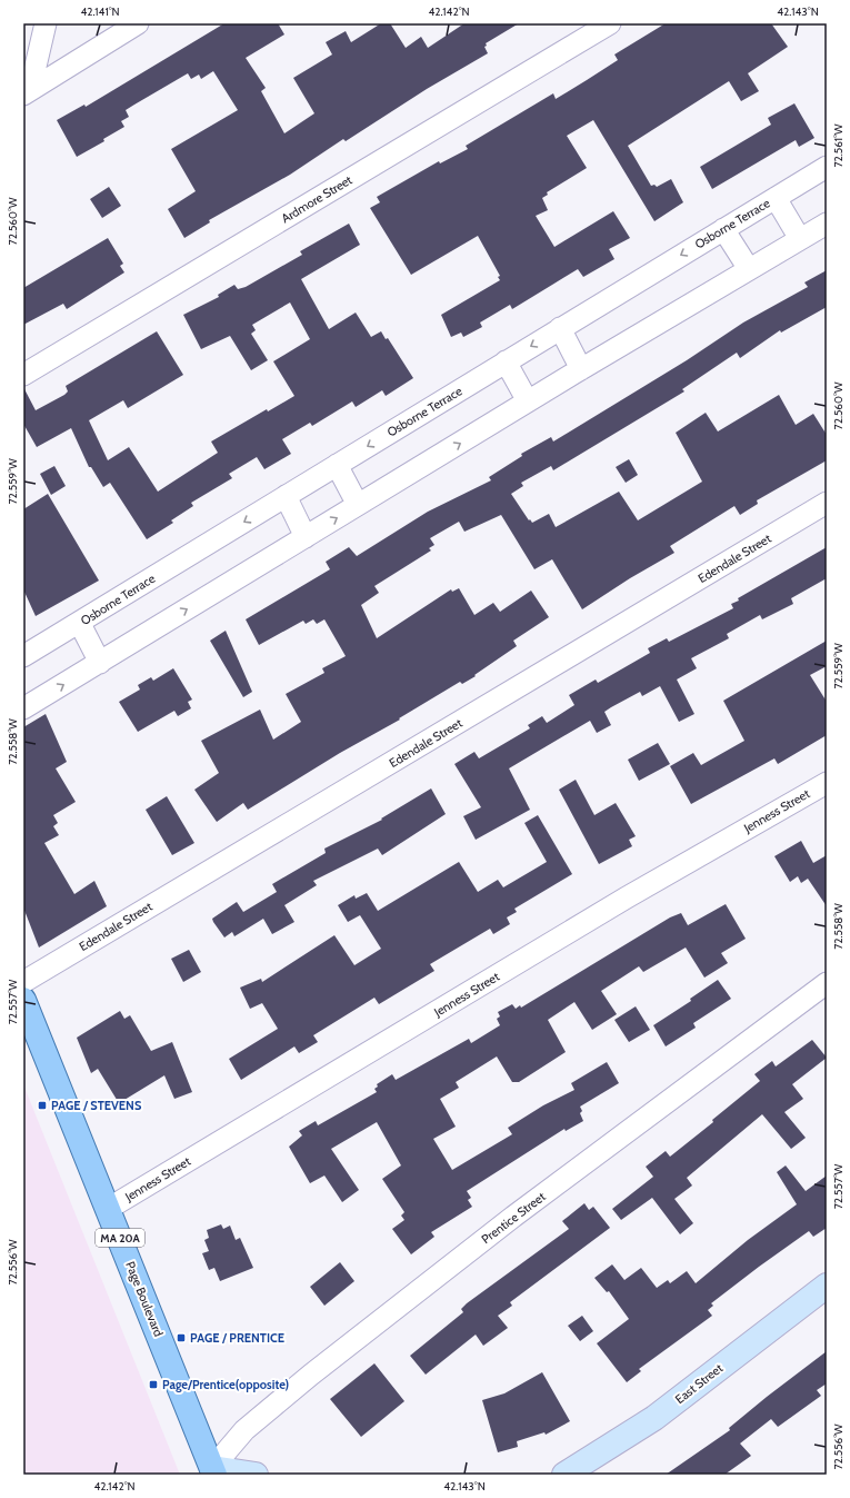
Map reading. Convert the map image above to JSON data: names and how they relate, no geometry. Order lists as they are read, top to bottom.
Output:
{
  "streets": {
    "main road": ["MA 20A", "Page Boulevard", "East Street"],
    "street": [
      "Ardmore Street",
      "Osborne Terrace",
      "Edendale Street",
      "Jenness Street",
      "Prentice Street"
    ]
  },
  "crossings": [
    ["Jenness Street", "Page Boulevard"],
    ["Prentice Street", "Page Boulevard"]
  ],
  "places": {
    "transit": ["PAGE / STEVENS", "PAGE / PRENTICE", "Page/Prentice(opposite)"]
  },
  "coordinates": [
    "42.141°N",
    "42.142°N",
    "42.143°N",
    "72.561°W",
    "72.560°W",
    "72.559°W",
    "72.558°W",
    "72.557°W",
    "72.556°W"
  ]
}
